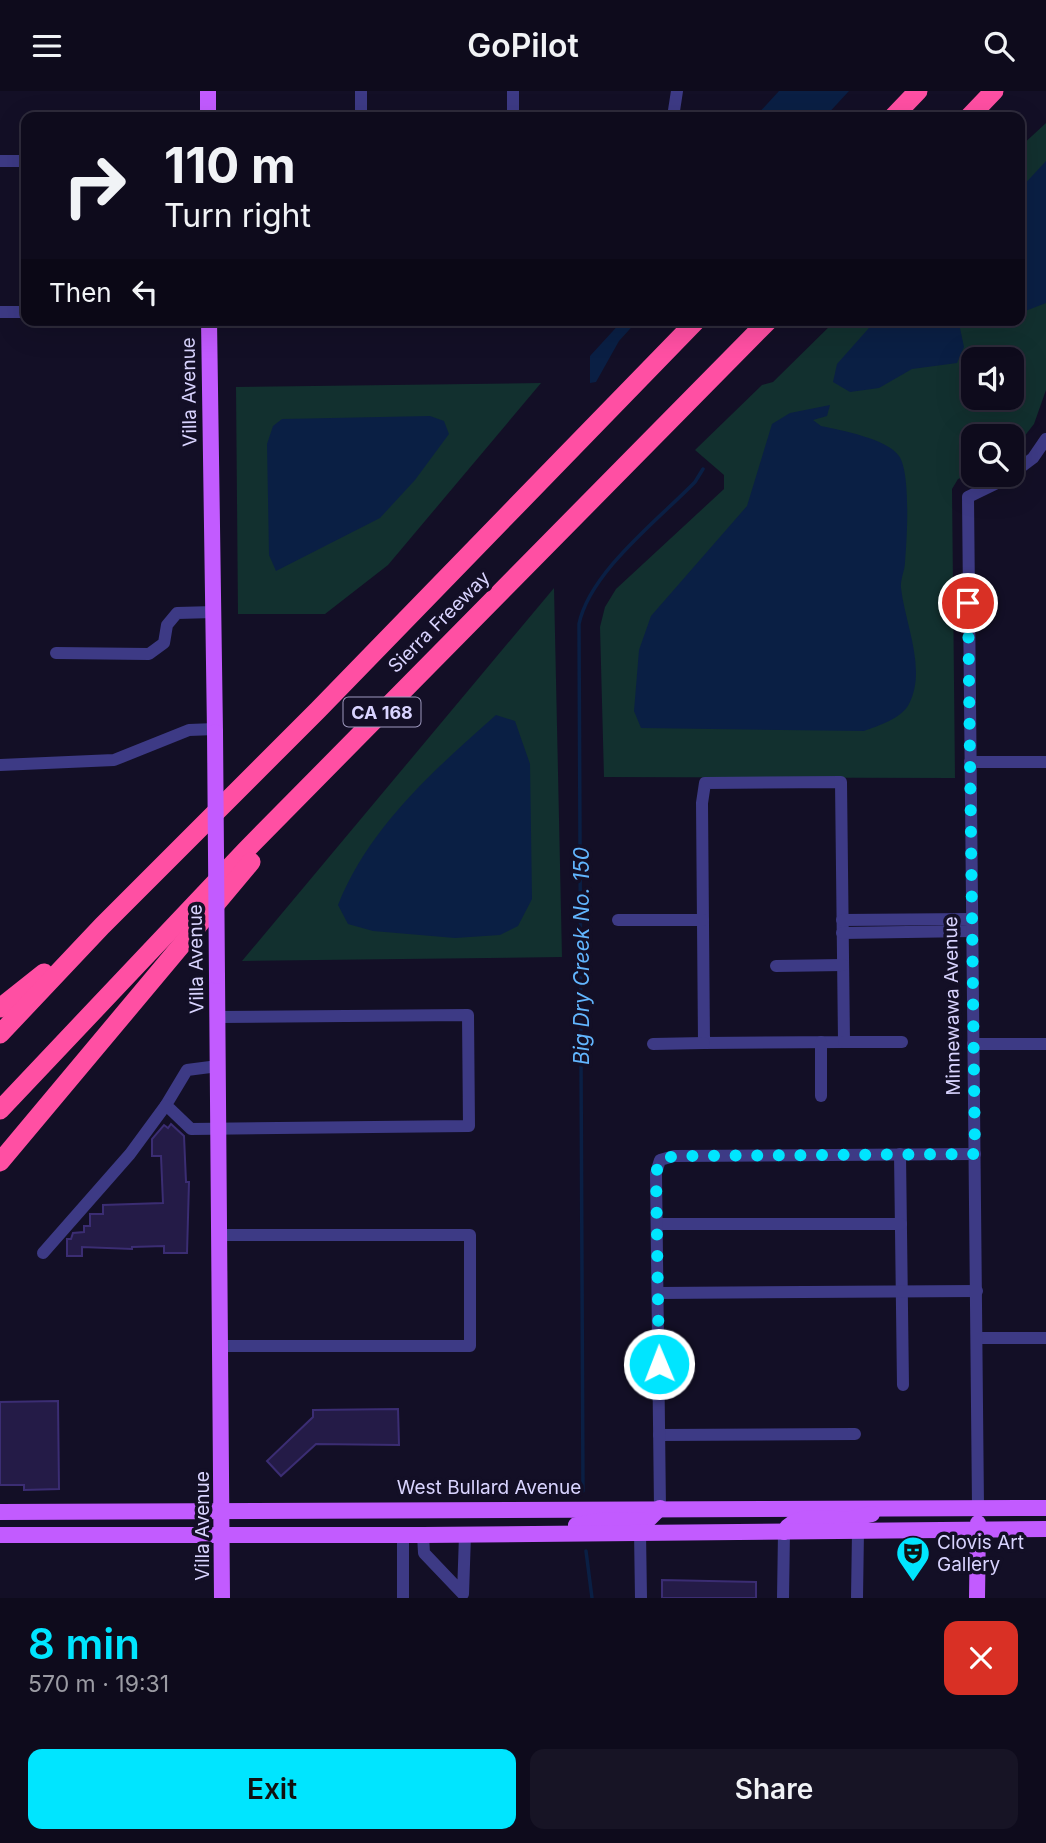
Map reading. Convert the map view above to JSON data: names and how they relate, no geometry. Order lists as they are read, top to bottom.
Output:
{
  "streets": {
    "highway": ["Sierra Freeway", "CA 168"],
    "main road": ["Villa Avenue", "Minnewawa Avenue", "West Bullard Avenue"]
  },
  "crossings": [
    ["Villa Avenue", "West Bullard Avenue"],
    ["Minnewawa Avenue", "West Bullard Avenue"]
  ],
  "water": ["Big Dry Creek No. 150"],
  "places": {
    "theatre": ["Clovis Art Gallery"]
  },
  "page": {
    "header": "GoPilot",
    "turn": ["110 m", "Turn right"],
    "then": "Then",
    "heading": ["8 min", "570 m · 19:31"],
    "buttons": ["Exit", "Share"]
  }
}
